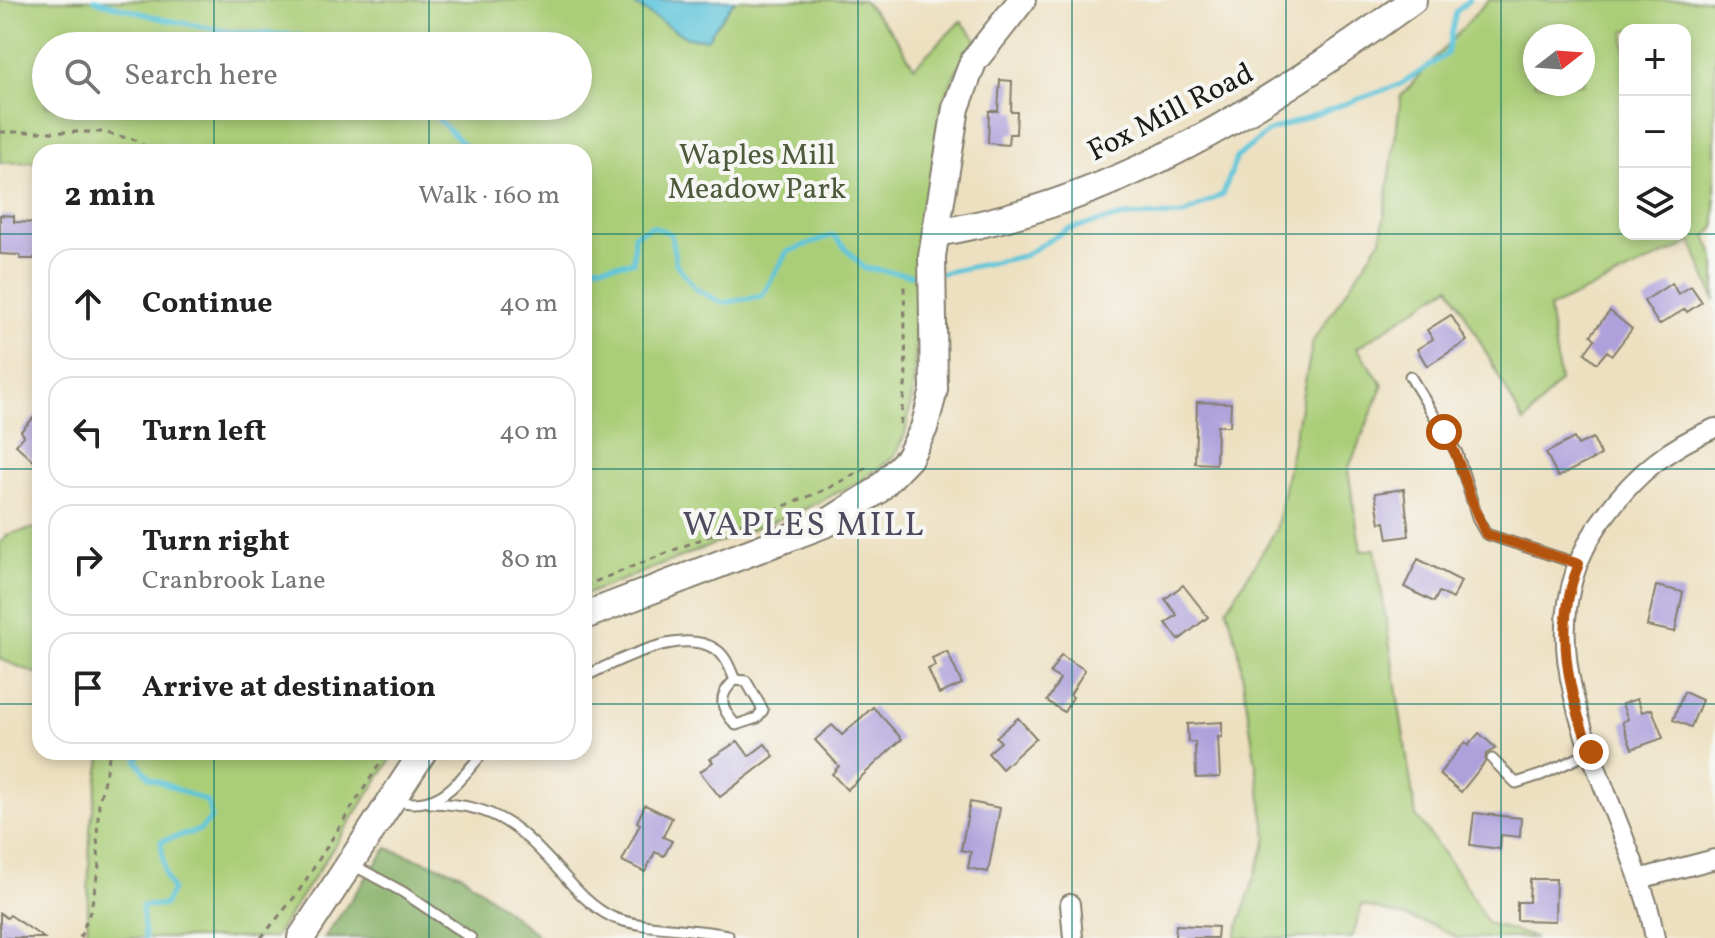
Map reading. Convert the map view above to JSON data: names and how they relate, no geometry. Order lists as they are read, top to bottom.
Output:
{
  "streets": {
    "main road": ["Fox Mill Road"]
  },
  "districts": ["WAPLES MILL"],
  "parks": ["Waples Mill Meadow Park"],
  "north": "right",
  "page": {
    "map_buttons": ["+", "−"],
    "search": "Search here",
    "heading": ["2 min", "Walk · 160 m"],
    "list": [
      ["Continue", "40 m"],
      ["Turn left", "40 m"],
      ["Turn right", "Cranbrook Lane", "80 m"],
      "Arrive at destination"
    ]
  }
}
